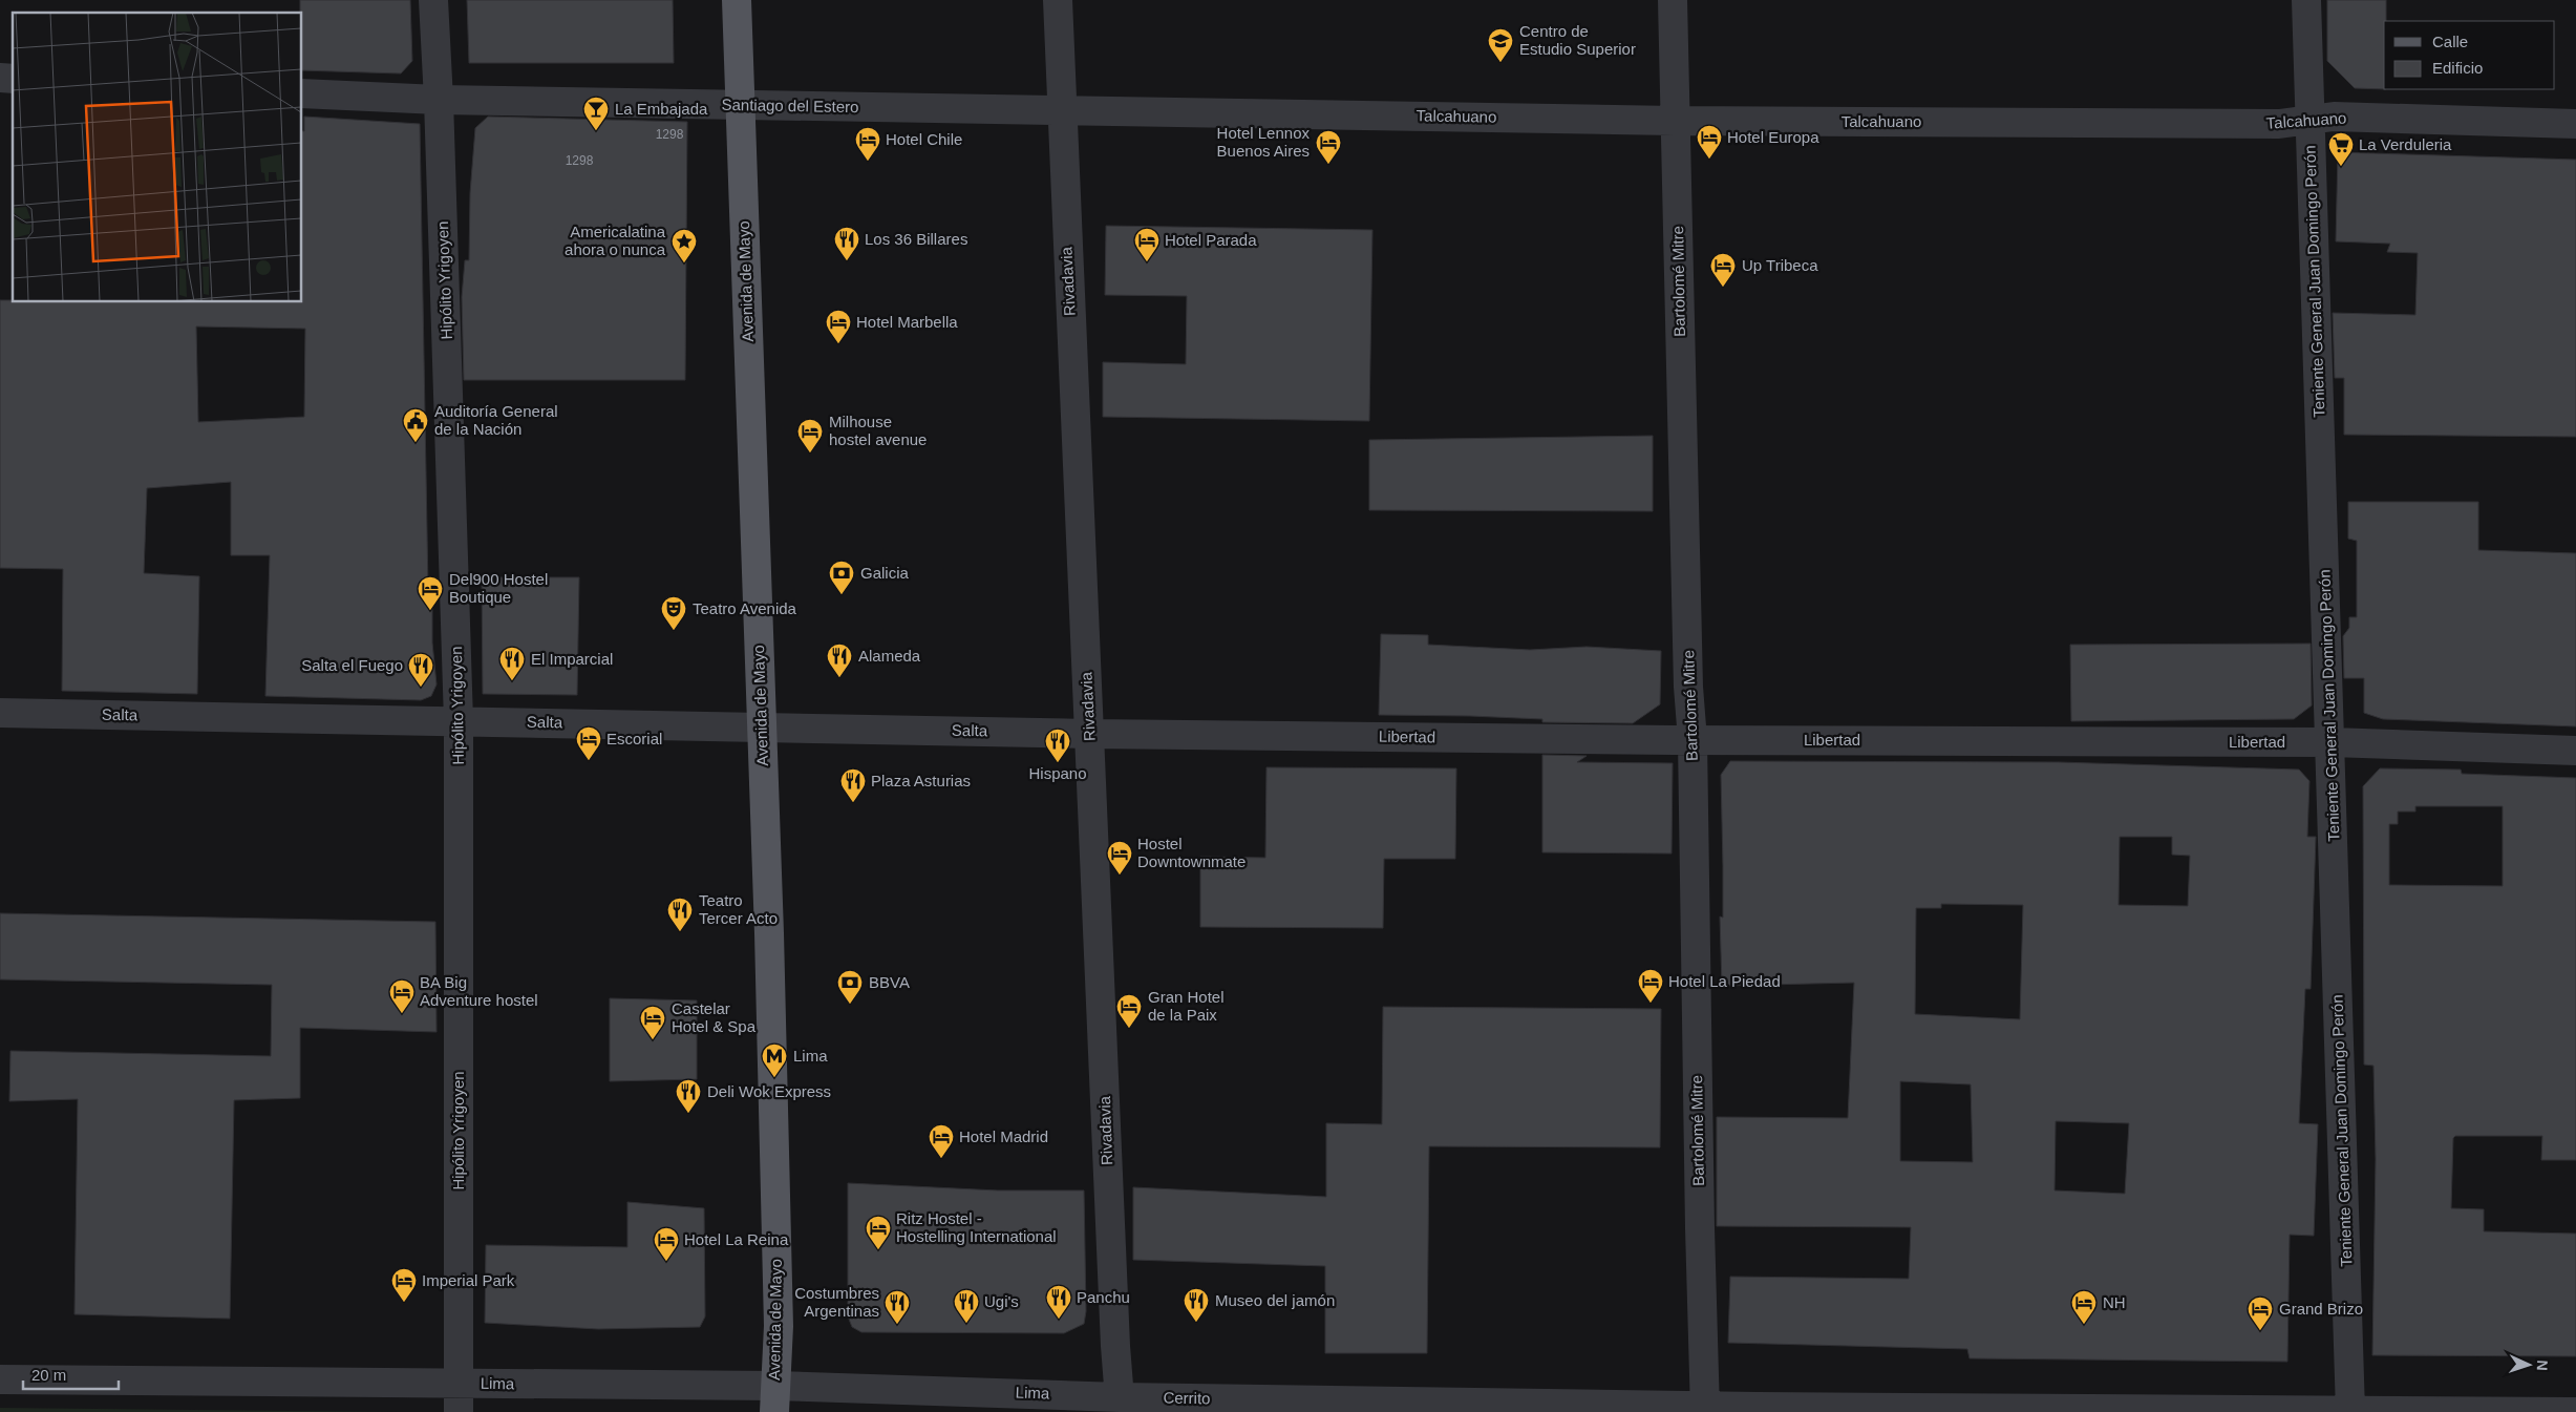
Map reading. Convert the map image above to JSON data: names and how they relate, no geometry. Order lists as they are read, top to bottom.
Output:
{
  "streets": {
    "main road": ["Avenida de Mayo"],
    "street": [
      "Santiago del Estero",
      "Talcahuano",
      "Hipólito Yrigoyen",
      "Rivadavia",
      "Bartolomé Mitre",
      "Teniente General Juan Domingo Perón",
      "Salta",
      "Libertad",
      "Lima",
      "Cerrito"
    ]
  },
  "crossings": [
    ["Santiago del Estero", "Talcahuano"],
    ["Santiago del Estero", "Hipólito Yrigoyen"],
    ["Santiago del Estero", "Avenida de Mayo"],
    ["Santiago del Estero", "Rivadavia"],
    ["Talcahuano", "Rivadavia"],
    ["Talcahuano", "Bartolomé Mitre"],
    ["Talcahuano", "Teniente General Juan Domingo Perón"],
    ["Hipólito Yrigoyen", "Salta"],
    ["Hipólito Yrigoyen", "Lima"],
    ["Avenida de Mayo", "Salta"],
    ["Avenida de Mayo", "Lima"],
    ["Rivadavia", "Salta"],
    ["Rivadavia", "Libertad"],
    ["Rivadavia", "Lima"],
    ["Rivadavia", "Cerrito"],
    ["Bartolomé Mitre", "Libertad"],
    ["Bartolomé Mitre", "Cerrito"],
    ["Teniente General Juan Domingo Perón", "Libertad"],
    ["Teniente General Juan Domingo Perón", "Cerrito"],
    ["Salta", "Libertad"],
    ["Lima", "Cerrito"]
  ],
  "places": {
    "school or university": ["Centro de Estudio Superior"],
    "bar": ["La Embajada"],
    "hotel": [
      "Hotel Europa",
      "Hotel Chile",
      "Hotel Lennox Buenos Aires",
      "Hotel Parada",
      "Up Tribeca",
      "Hotel Marbella",
      "Milhouse hostel avenue",
      "Del900 Hostel Boutique",
      "Escorial",
      "Hostel Downtownmate",
      "Hotel La Piedad",
      "BA Big Adventure hostel",
      "Gran Hotel de la Paix",
      "Castelar Hotel & Spa",
      "Hotel Madrid",
      "Ritz Hostel - Hostelling International",
      "Hotel La Reina",
      "Imperial Park",
      "NH",
      "Grand Brizo"
    ],
    "supermarket": ["La Verduleria"],
    "restaurant": [
      "Los 36 Billares",
      "Alameda",
      "El Imparcial",
      "Salta el Fuego",
      "Hispano",
      "Plaza Asturias",
      "Teatro Tercer Acto",
      "Deli Wok Express",
      "Panchu",
      "Museo del jamón",
      "Ugi's",
      "Costumbres Argentinas"
    ],
    "place": ["Americalatina ahora o nunca"],
    "public building": ["Auditoría General de la Nación"],
    "bank": ["Galicia", "BBVA"],
    "theatre": ["Teatro Avenida"],
    "metro station": ["Lima"]
  },
  "house_numbers": ["1298", "1298"],
  "legend": ["Calle", "Edificio"],
  "scale_bar": "20 m",
  "north": "right"
}
